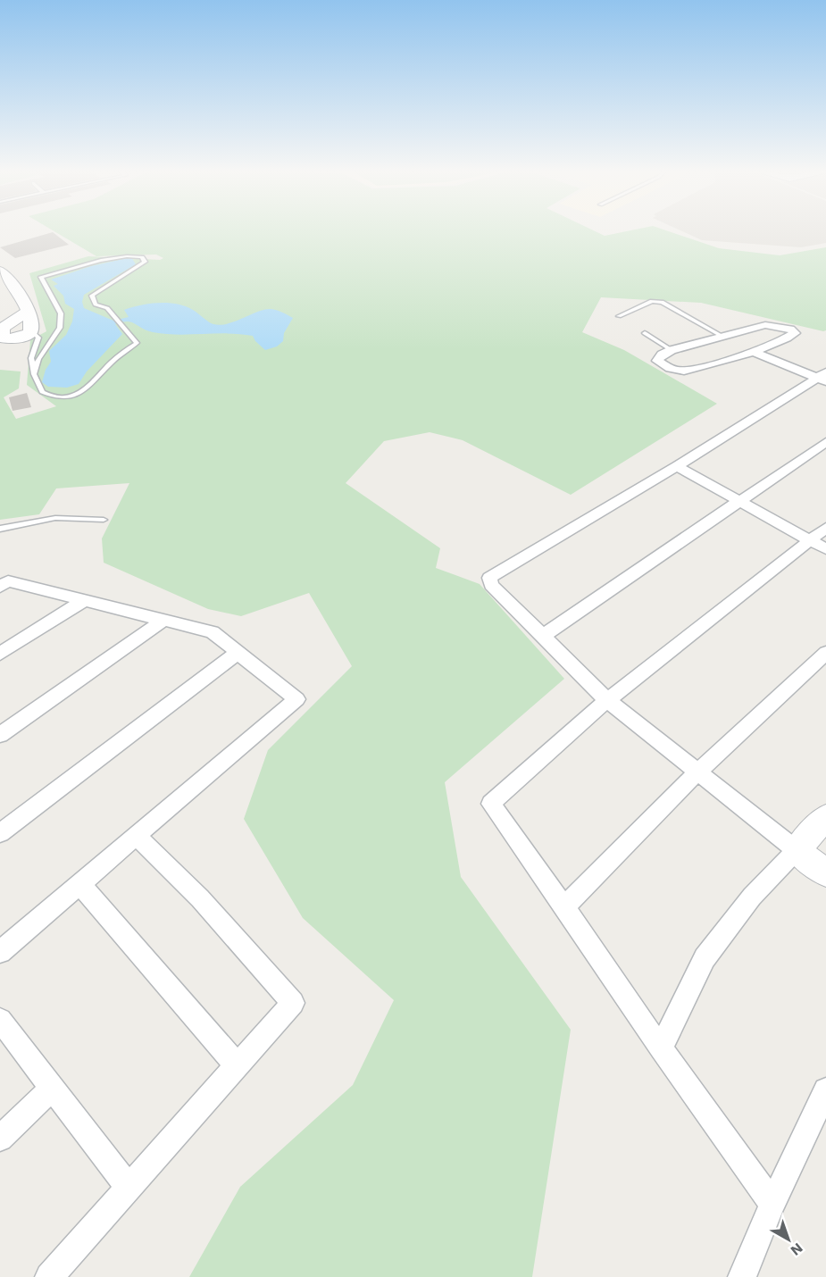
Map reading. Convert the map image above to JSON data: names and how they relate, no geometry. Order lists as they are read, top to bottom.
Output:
{
  "north": "bottom right"
}
